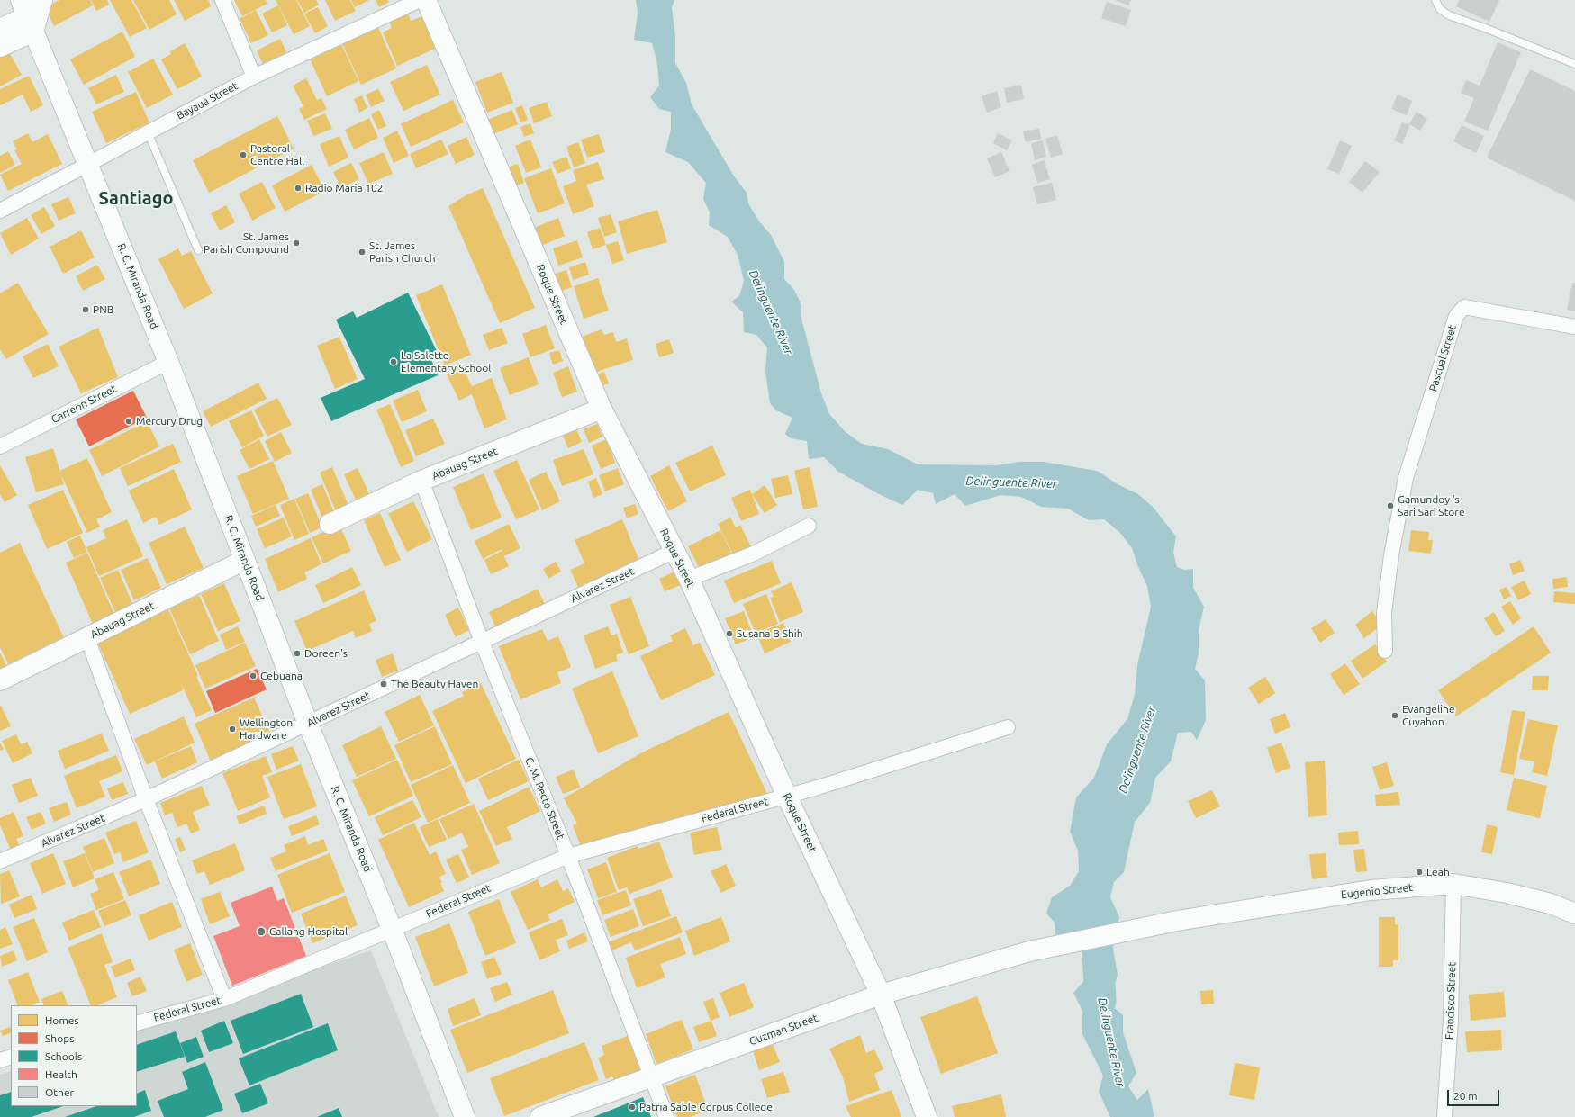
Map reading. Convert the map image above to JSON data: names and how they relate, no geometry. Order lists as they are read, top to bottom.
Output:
{
  "streets": {
    "street": [
      "Bayaua Street",
      "R. C. Miranda Road",
      "Roque Street",
      "Pascual Street",
      "Carreon Street",
      "Abauag Street",
      "Alvarez Street",
      "C. M. Recto Street",
      "Federal Street",
      "Eugenio Street",
      "Francisco Street",
      "Guzman Street"
    ]
  },
  "crossings": [
    ["Bayaua Street", "R. C. Miranda Road"],
    ["R. C. Miranda Road", "Carreon Street"],
    ["R. C. Miranda Road", "Abauag Street"],
    ["R. C. Miranda Road", "Alvarez Street"],
    ["R. C. Miranda Road", "Federal Street"],
    ["Roque Street", "Abauag Street"],
    ["Roque Street", "Alvarez Street"],
    ["Roque Street", "Federal Street"],
    ["Roque Street", "Guzman Street"],
    ["Abauag Street", "C. M. Recto Street"],
    ["Alvarez Street", "C. M. Recto Street"],
    ["C. M. Recto Street", "Federal Street"],
    ["C. M. Recto Street", "Guzman Street"],
    ["Eugenio Street", "Francisco Street"],
    ["Eugenio Street", "Guzman Street"]
  ],
  "districts": ["Santiago"],
  "water": ["Delinguente River"],
  "places": [
    "Pastoral Centre Hall",
    "Radio Maria 102",
    "St. James Parish Compound",
    "St. James Parish Church",
    "PNB",
    "La Salette Elementary School",
    "Mercury Drug",
    "Gamundoy 's Sari Sari Store",
    "Susana B Shih",
    "Doreen's",
    "Cebuana",
    "The Beauty Haven",
    "Evangeline Cuyahon",
    "Wellington Hardware",
    "Leah",
    "Callang Hospital",
    "Patria Sable Corpus College"
  ],
  "legend": [
    "Homes",
    "Shops",
    "Schools",
    "Health",
    "Other"
  ],
  "scale_bar": "20 m"
}
